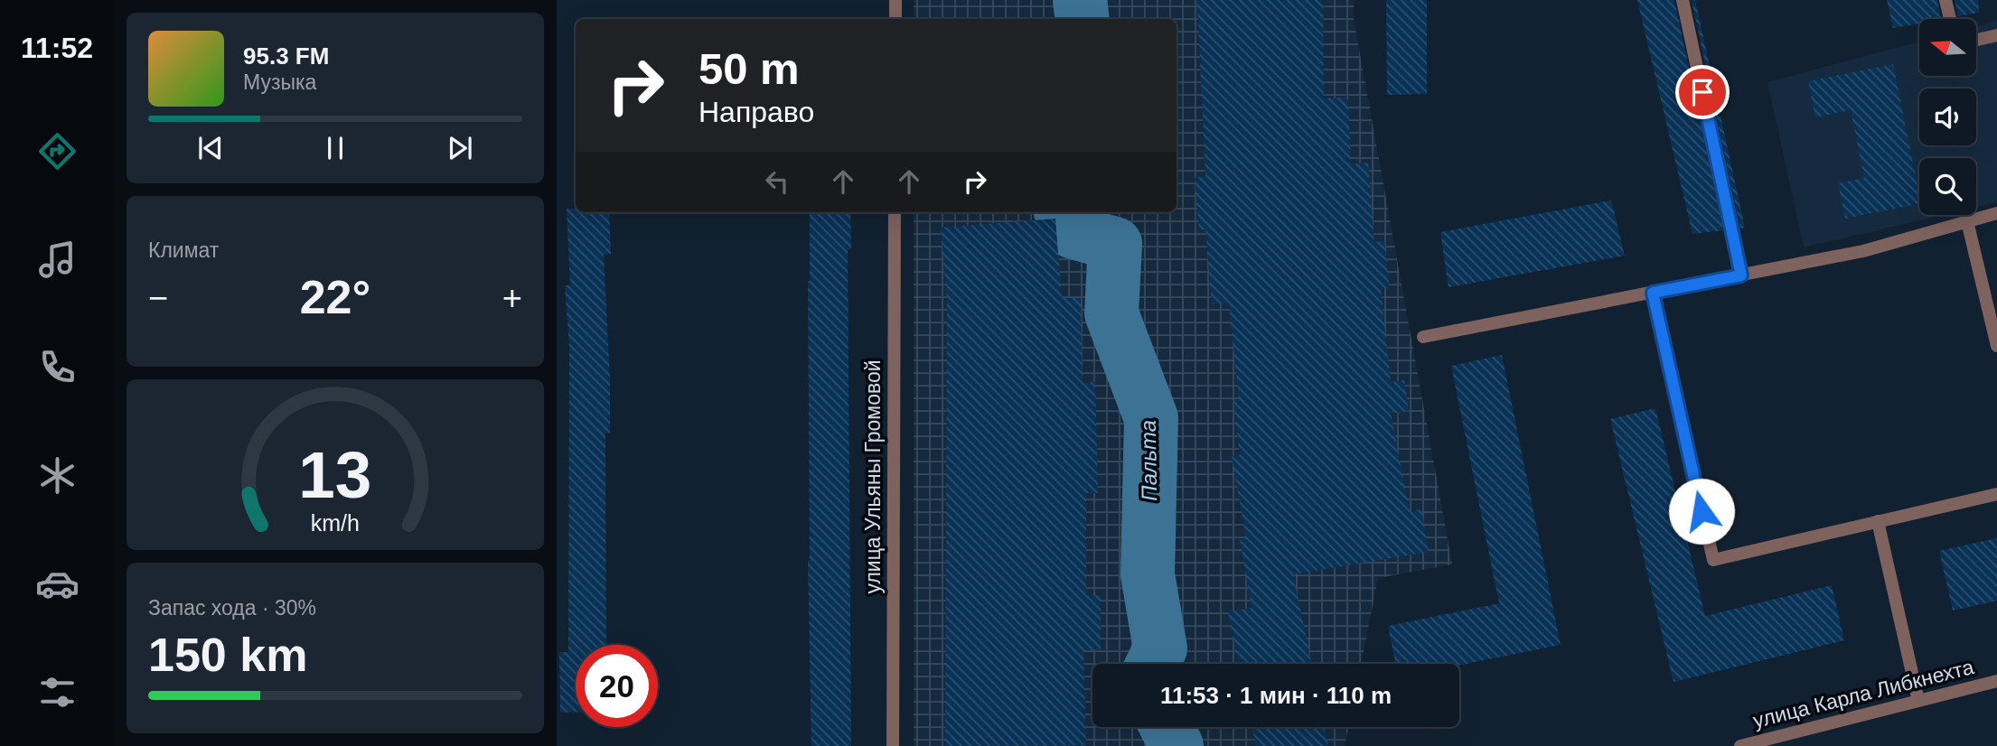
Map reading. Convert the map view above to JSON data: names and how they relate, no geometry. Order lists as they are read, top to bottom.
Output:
{
  "streets": {
    "street": ["улица Ульяны Громовой", "улица Карла Либкнехта"]
  },
  "water": ["Пальта"],
  "north": "left",
  "page": {
    "tabs": "11:52",
    "turn": ["50 m", "Направо"],
    "song": ["95.3 FM", "Музыка"],
    "tile": [
      "Климат",
      ["Запас хода · 30%", "150 km"]
    ],
    "heat": ["−", "22°", "+"],
    "limit": "20",
    "trip": "11:53 · 1 мин · 110 m",
    "gauge": ["13", "km/h"]
  }
}
